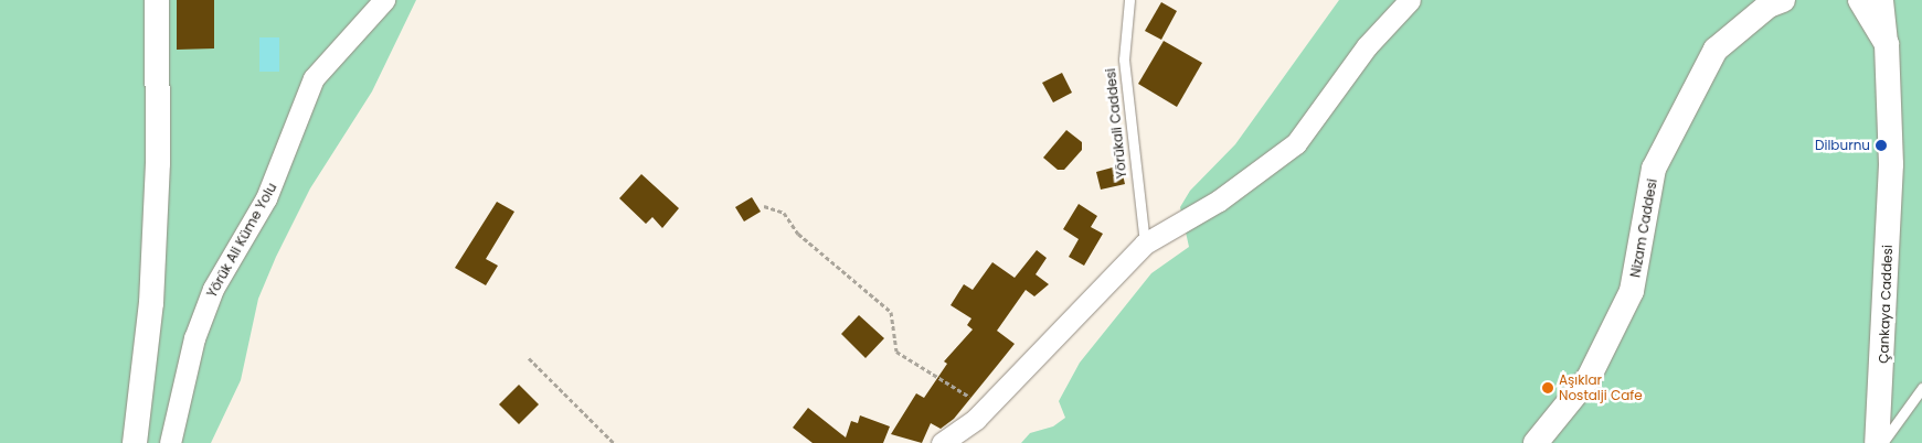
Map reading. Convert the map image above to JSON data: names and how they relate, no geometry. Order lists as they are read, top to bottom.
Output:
{
  "streets": {
    "street": ["Nizam Caddesi", "Yörük Ali Küme Yolu", "Çankaya Caddesi"],
    "lane": ["Yörükali Caddesi"]
  },
  "places": ["Dilburnu", "Aşıklar Nostalji Cafe"]
}
